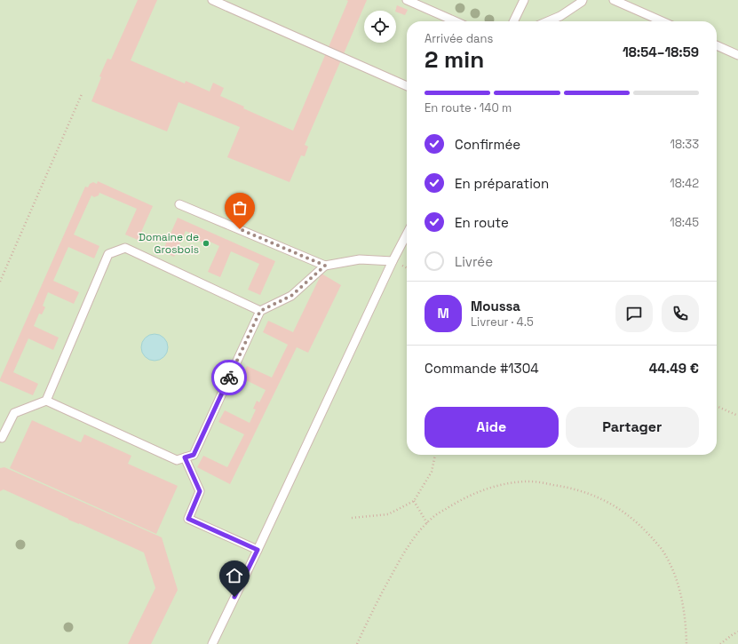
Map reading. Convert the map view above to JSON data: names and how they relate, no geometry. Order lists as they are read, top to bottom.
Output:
{
  "places": ["Domaine de Grosbois"],
  "page": {
    "heading": ["2 min", "Arrivée dans", "18:54–18:59"],
    "panel": [
      "Moussa",
      "Livreur · 4.5",
      "Commande #1304",
      "44.49 €"
    ],
    "bar": "En route · 140 m",
    "list": [
      ["Confirmée", "18:33"],
      ["En préparation", "18:42"],
      ["En route", "18:45"],
      "Livrée"
    ],
    "round": "M",
    "buttons": ["Aide", "Partager"]
  }
}
